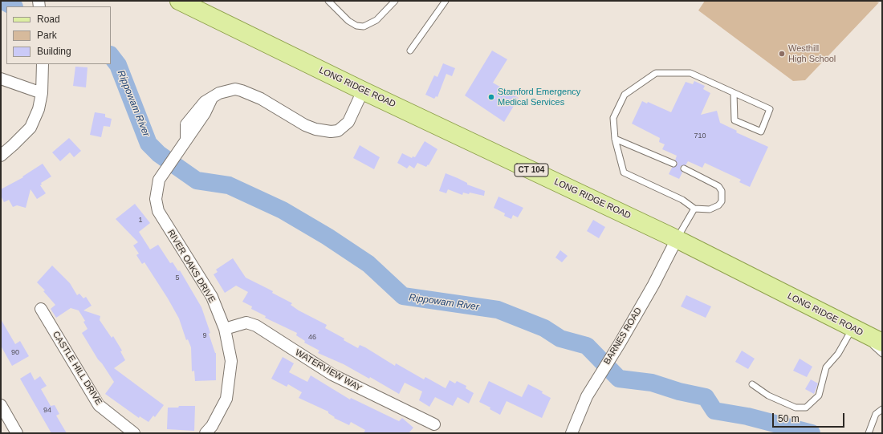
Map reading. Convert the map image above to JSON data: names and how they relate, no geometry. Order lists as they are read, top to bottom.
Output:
{
  "streets": {
    "main road": ["LONG RIDGE ROAD", "CT 104"],
    "street": [
      "RIVER OAKS DRIVE",
      "BARNES ROAD",
      "CASTLE HILL DRIVE",
      "WATERVIEW WAY"
    ]
  },
  "crossings": [
    ["LONG RIDGE ROAD", "RIVER OAKS DRIVE"],
    ["LONG RIDGE ROAD", "BARNES ROAD"],
    ["RIVER OAKS DRIVE", "WATERVIEW WAY"]
  ],
  "water": ["Rippowam River"],
  "places": ["Westhill High School", "Stamford Emergency Medical Services"],
  "house_numbers": [
    "710",
    "1",
    "5",
    "9",
    "46",
    "90",
    "94"
  ],
  "legend": ["Road", "Park", "Building"],
  "scale_bar": "50 m"
}
